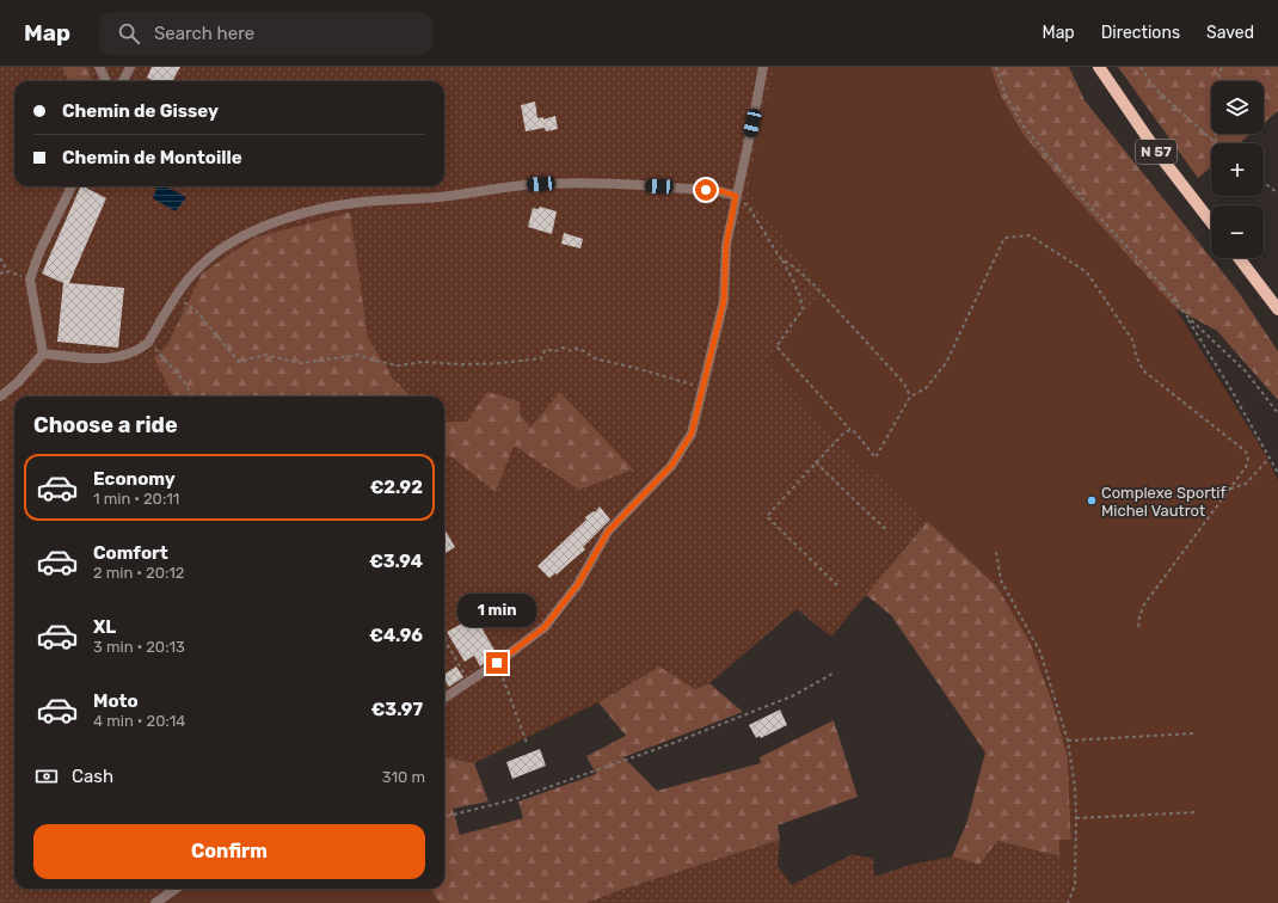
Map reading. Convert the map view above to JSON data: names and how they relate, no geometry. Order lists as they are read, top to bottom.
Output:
{
  "streets": {
    "main road": ["N 57"]
  },
  "places": ["Complexe Sportif Michel Vautrot"],
  "page": {
    "header": "Map",
    "search": "Search here",
    "nav": ["Map", "Directions", "Saved"],
    "map_buttons": ["+", "−"],
    "banner": ["Chemin de Gissey", "Chemin de Montoille"],
    "heading": "Choose a ride",
    "list": [
      {
        "name": "Economy",
        "note": "1 min · 20:11",
        "value": "€2.92"
      },
      {
        "name": "Comfort",
        "note": "2 min · 20:12",
        "value": "€3.94"
      },
      {
        "name": "XL",
        "note": "3 min · 20:13",
        "value": "€4.96"
      },
      {
        "name": "Moto",
        "note": "4 min · 20:14",
        "value": "€3.97"
      }
    ],
    "bubble": "1 min",
    "pay": ["Cash", "310 m"],
    "buttons": "Confirm"
  }
}
